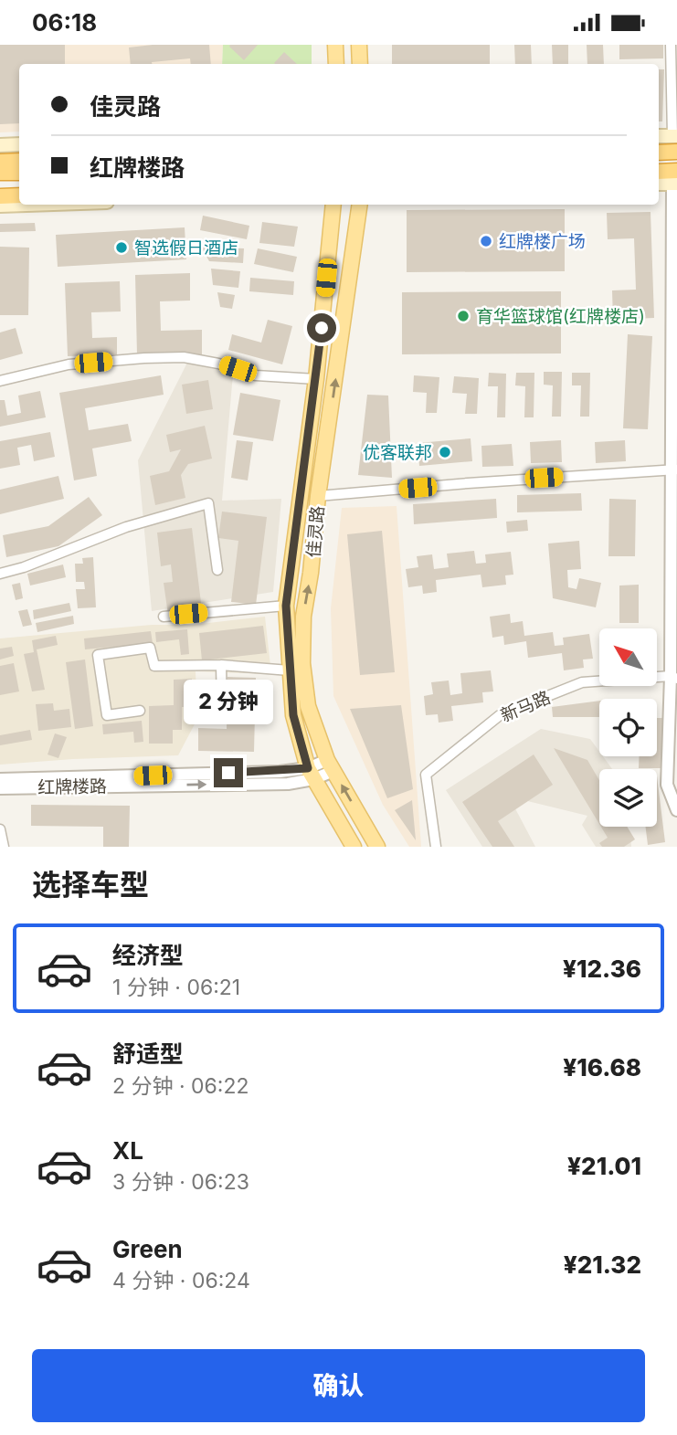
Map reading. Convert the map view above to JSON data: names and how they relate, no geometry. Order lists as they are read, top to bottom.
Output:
{
  "streets": {
    "main road": ["佳灵路"],
    "street": ["新马路", "红牌楼路"]
  },
  "crossings": [
    ["佳灵路", "红牌楼路"]
  ],
  "places": [
    "红牌楼广场",
    "智选假日酒店",
    "育华篮球馆(红牌楼店)",
    "优客联邦"
  ],
  "north": "top left",
  "page": {
    "status": "06:18",
    "banner": ["佳灵路", "红牌楼路"],
    "bubble": "2 分钟",
    "heading": "选择车型",
    "list": [
      {
        "name": "经济型",
        "note": "1 分钟 · 06:21",
        "value": "¥12.36"
      },
      {
        "name": "舒适型",
        "note": "2 分钟 · 06:22",
        "value": "¥16.68"
      },
      {
        "name": "XL",
        "note": "3 分钟 · 06:23",
        "value": "¥21.01"
      },
      {
        "name": "Green",
        "note": "4 分钟 · 06:24",
        "value": "¥21.32"
      }
    ],
    "buttons": "确认"
  }
}
